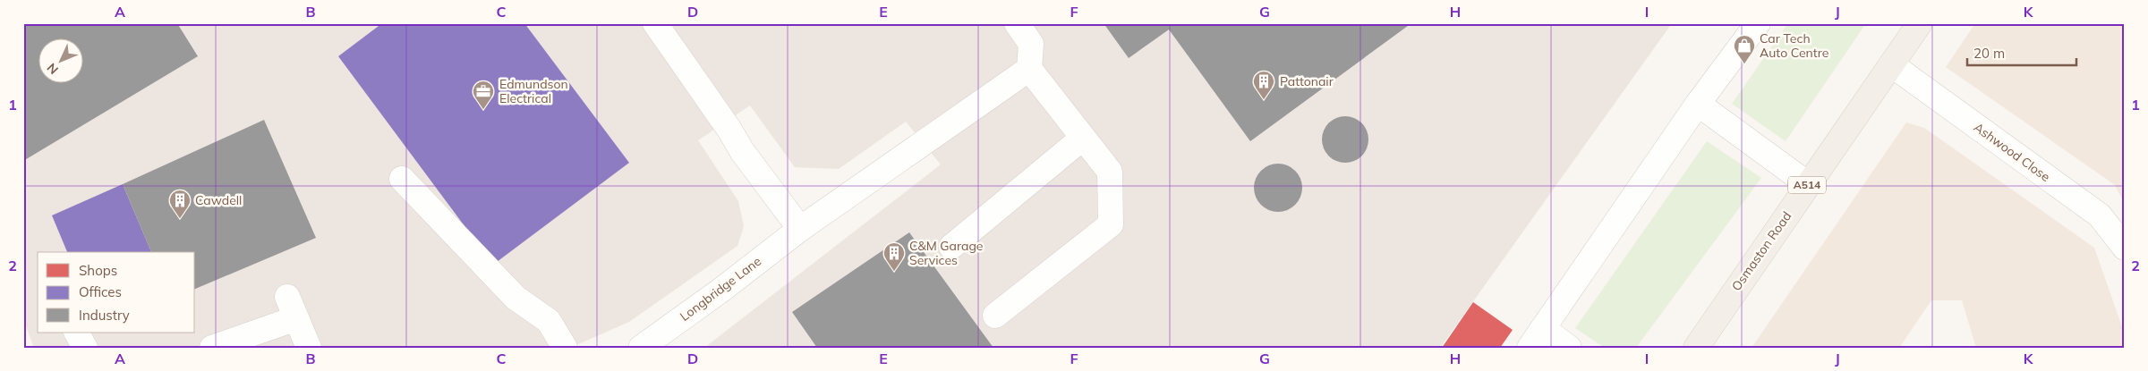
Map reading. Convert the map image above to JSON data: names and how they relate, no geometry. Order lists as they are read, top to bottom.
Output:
{
  "streets": {
    "main road": ["A514", "Osmaston Road"],
    "street": ["Ashwood Close", "Longbridge Lane"]
  },
  "crossings": [
    ["Ashwood Close", "Osmaston Road"]
  ],
  "places": {
    "shop": ["Car Tech Auto Centre"],
    "building": ["Pattonair", "Cawdell", "C&M Garage Services"],
    "office": ["Edmundson Electrical"]
  },
  "legend": ["Shops", "Offices", "Industry"],
  "scale_bar": "20 m",
  "north": "bottom left",
  "grid": {
    "columns": [
      "A",
      "B",
      "C",
      "D",
      "E",
      "F",
      "G",
      "H",
      "I",
      "J",
      "K"
    ],
    "rows": ["1", "2"]
  }
}
